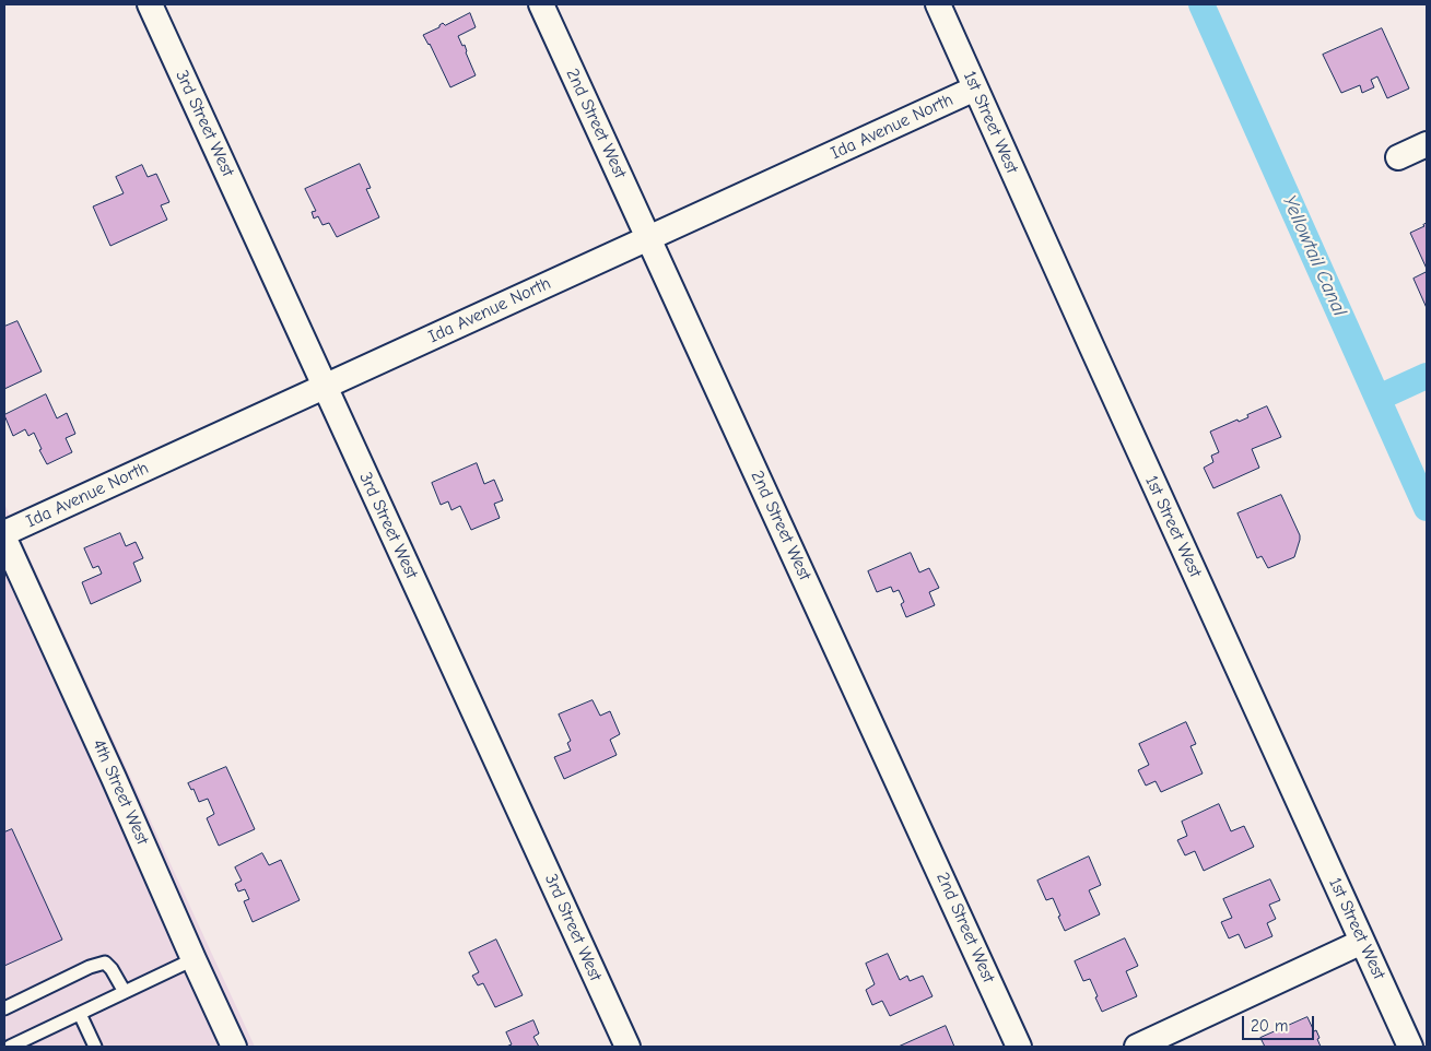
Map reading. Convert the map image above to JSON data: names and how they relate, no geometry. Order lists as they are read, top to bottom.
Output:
{
  "streets": {
    "street": [
      "1st Street West",
      "3rd Street West",
      "2nd Street West",
      "Ida Avenue North",
      "4th Street West"
    ]
  },
  "crossings": [
    ["1st Street West", "Ida Avenue North"],
    ["3rd Street West", "Ida Avenue North"],
    ["2nd Street West", "Ida Avenue North"]
  ],
  "water": ["Yellowtail Canal"],
  "scale_bar": "20 m"
}
